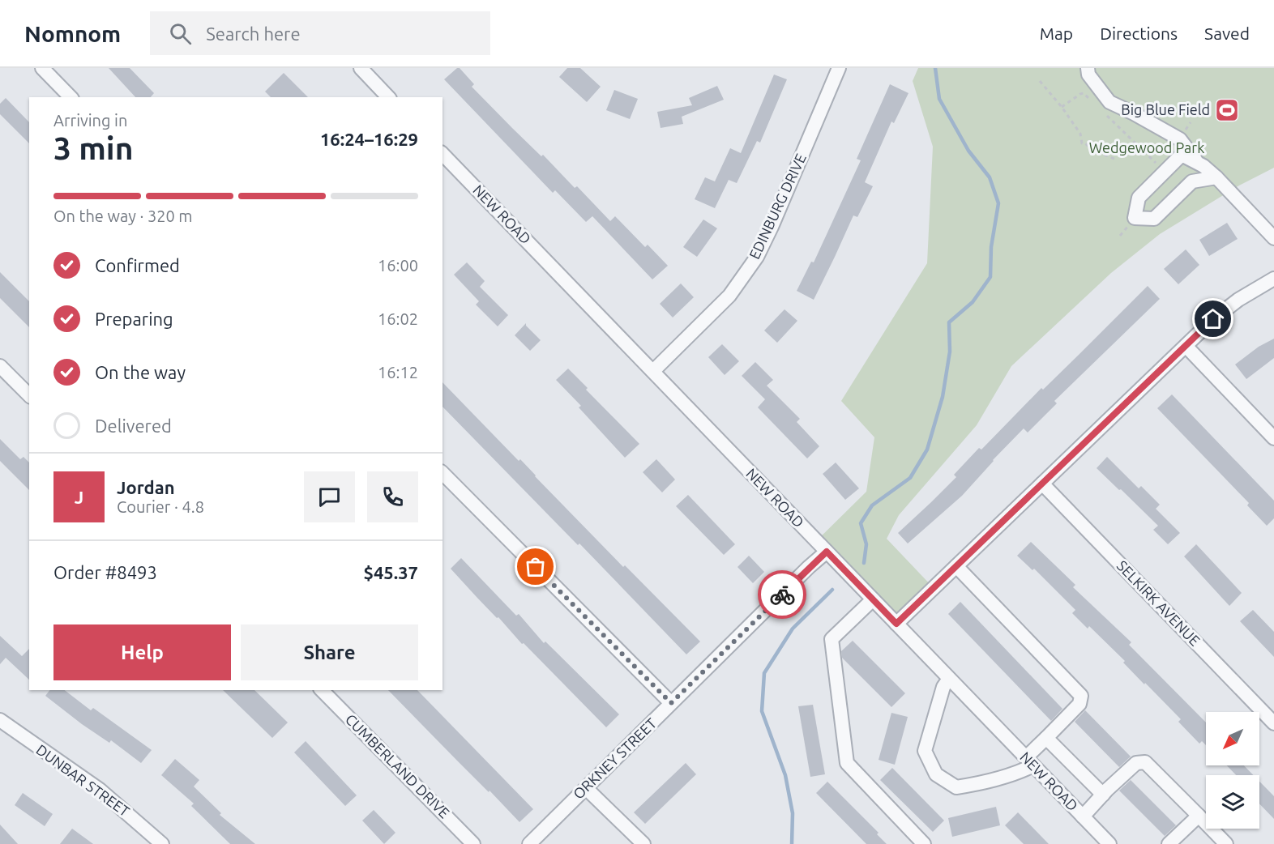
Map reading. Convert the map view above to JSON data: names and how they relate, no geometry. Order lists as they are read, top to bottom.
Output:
{
  "streets": {
    "street": [
      "EDINBURG DRIVE",
      "NEW ROAD",
      "SELKIRK AVENUE",
      "ORKNEY STREET",
      "CUMBERLAND DRIVE",
      "DUNBAR STREET"
    ]
  },
  "crossings": [
    ["EDINBURG DRIVE", "NEW ROAD"],
    ["NEW ROAD", "ORKNEY STREET"]
  ],
  "parks": ["Wedgewood Park"],
  "places": {
    "sports": ["Big Blue Field"]
  },
  "north": "bottom left",
  "page": {
    "header": "Nomnom",
    "search": "Search here",
    "nav": ["Map", "Directions", "Saved"],
    "heading": ["3 min", "Arriving in", "16:24–16:29"],
    "panel": [
      "Jordan",
      "Courier · 4.8",
      "Order #8493",
      "$45.37"
    ],
    "bar": "On the way · 320 m",
    "list": [
      ["Confirmed", "16:00"],
      ["Preparing", "16:02"],
      ["On the way", "16:12"],
      "Delivered"
    ],
    "round": "J",
    "buttons": ["Help", "Share"]
  }
}
